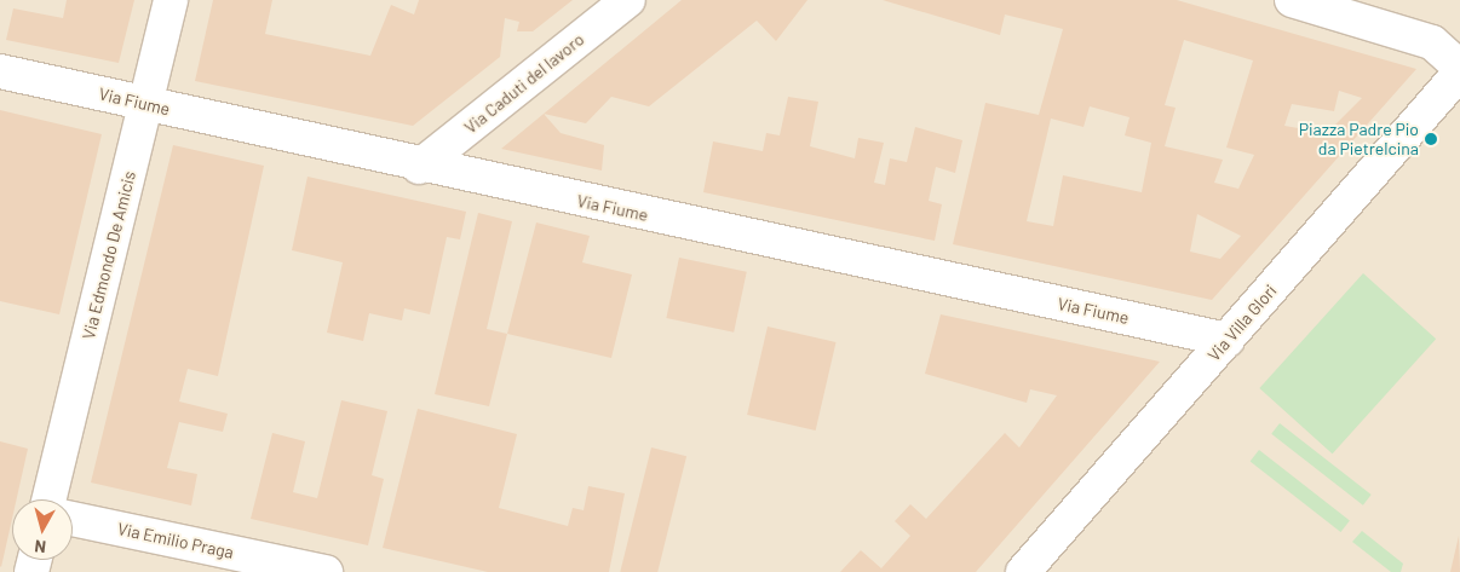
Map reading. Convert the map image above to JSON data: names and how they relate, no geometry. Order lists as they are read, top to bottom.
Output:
{
  "streets": {
    "street": [
      "Via Caduti del lavoro",
      "Via Fiume",
      "Via Edmondo De Amicis",
      "Via Villa Glori",
      "Via Emilio Praga"
    ]
  },
  "crossings": [
    ["Via Caduti del lavoro", "Via Fiume"],
    ["Via Fiume", "Via Edmondo De Amicis"],
    ["Via Fiume", "Via Villa Glori"]
  ],
  "places": ["Piazza Padre Pio da Pietrelcina"],
  "north": "bottom"
}
